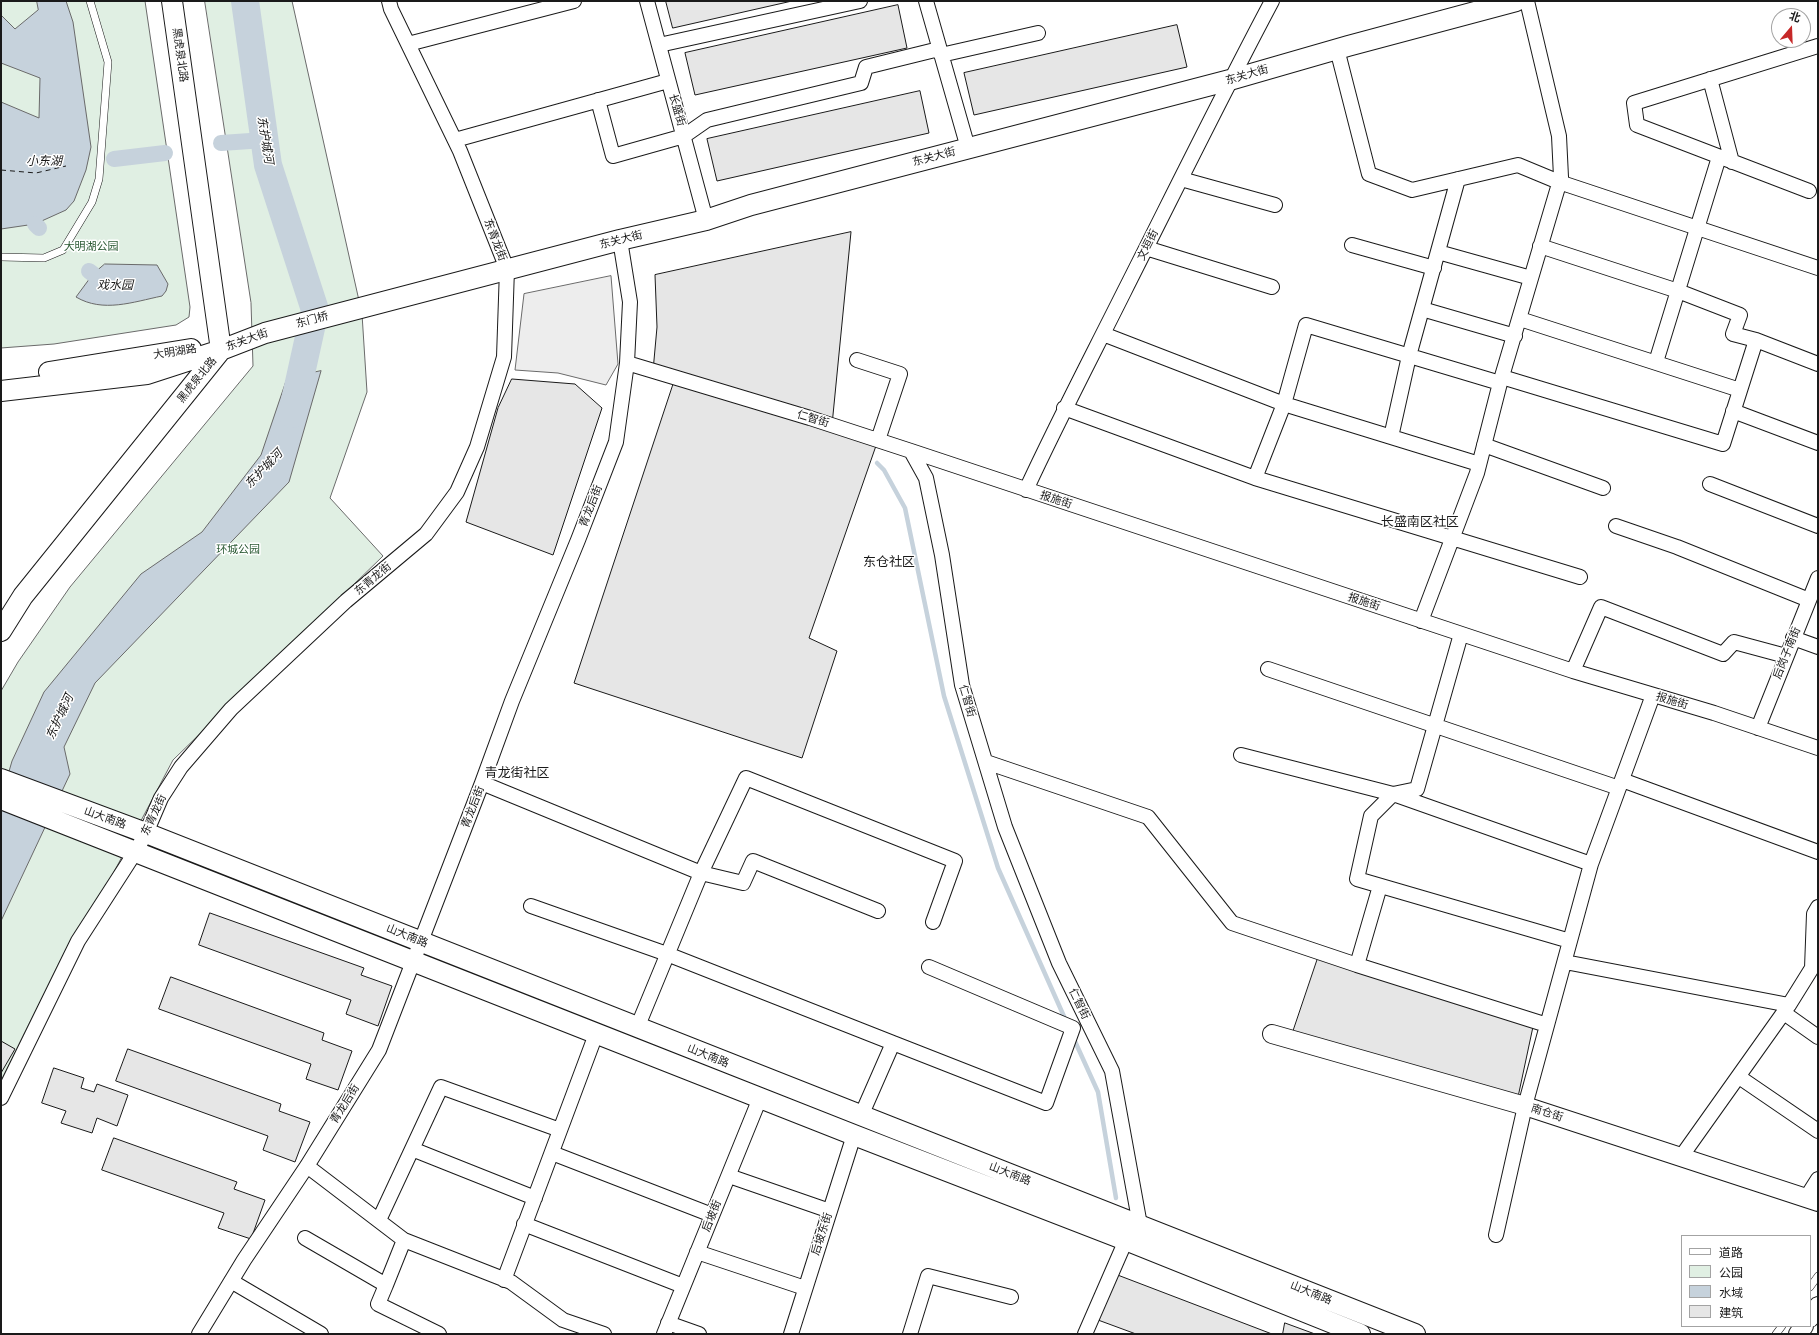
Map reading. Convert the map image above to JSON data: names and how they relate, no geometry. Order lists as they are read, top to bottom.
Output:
{
  "streets": {
    "main road": [
      "黑虎泉北路",
      "东关大街",
      "东门桥",
      "大明湖路",
      "山大南路"
    ],
    "street": [
      "长盛街",
      "东青龙街",
      "文垣街",
      "仁智街",
      "报施街",
      "青龙后街",
      "后岗子南街",
      "南仓街",
      "后坡街",
      "后坡东街"
    ]
  },
  "crossings": [
    ["黑虎泉北路", "东关大街"],
    ["黑虎泉北路", "大明湖路"],
    ["东关大街", "长盛街"],
    ["东关大街", "东青龙街"],
    ["东关大街", "文垣街"],
    ["东关大街", "东门桥"],
    ["东关大街", "大明湖路"],
    ["东关大街", "青龙后街"],
    ["东青龙街", "山大南路"],
    ["文垣街", "报施街"],
    ["仁智街", "报施街"],
    ["仁智街", "青龙后街"],
    ["仁智街", "山大南路"],
    ["报施街", "后岗子南街"],
    ["青龙后街", "山大南路"],
    ["山大南路", "后坡街"],
    ["山大南路", "后坡东街"]
  ],
  "districts": ["长盛南区社区", "东仓社区", "青龙街社区"],
  "water": ["东护城河", "小东湖", "戏水园"],
  "parks": ["大明湖公园", "环城公园"],
  "legend": [
    "道路",
    "公园",
    "水域",
    "建筑"
  ],
  "north": "top"
}
